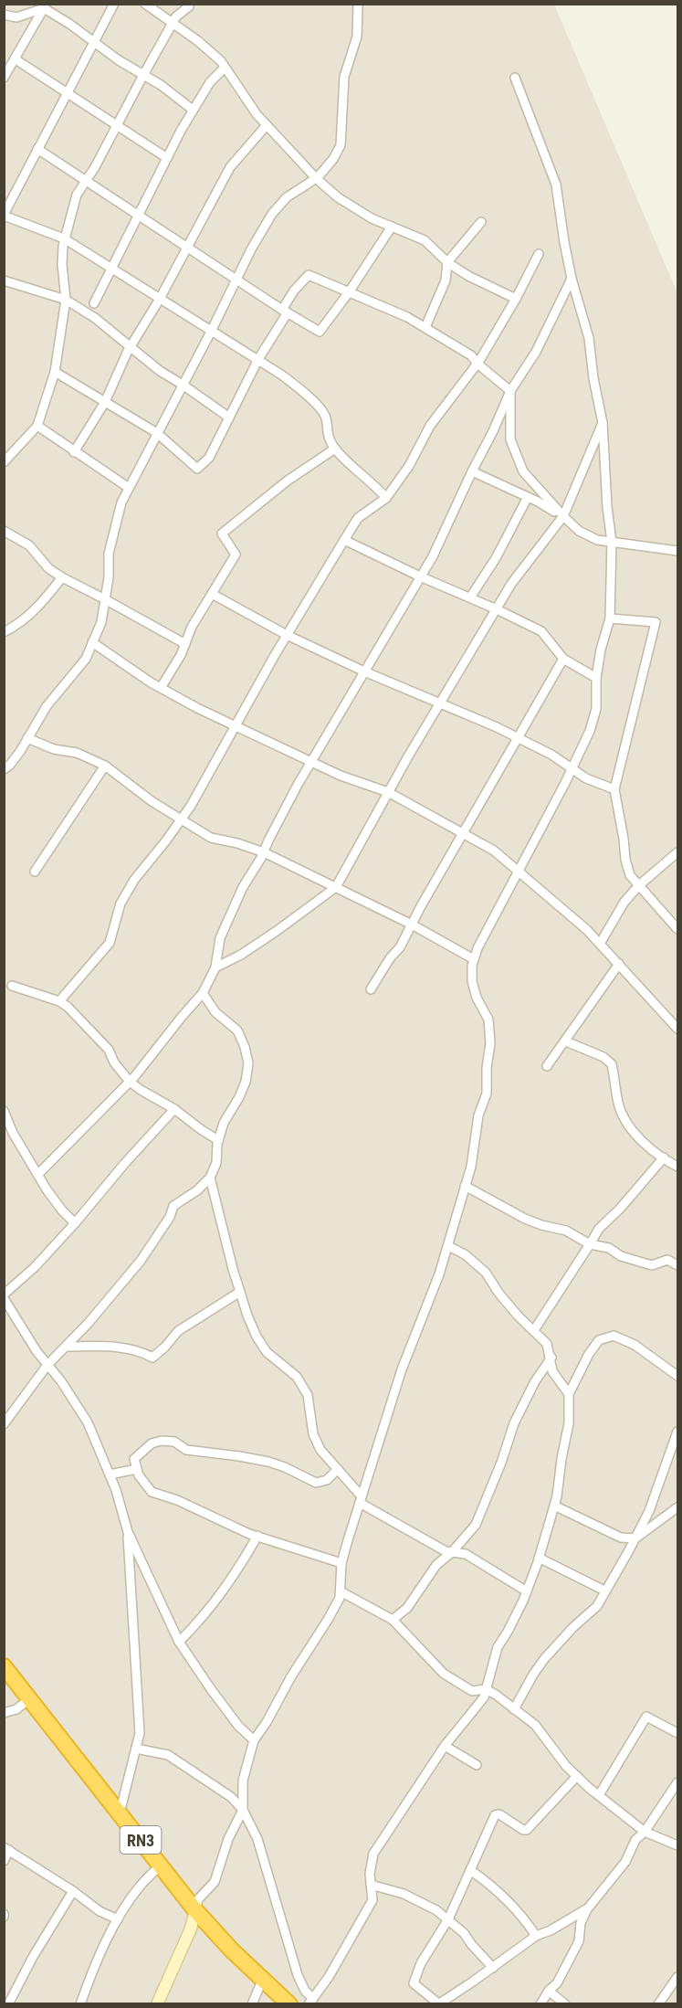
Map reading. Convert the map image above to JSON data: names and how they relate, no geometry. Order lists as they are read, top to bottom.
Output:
{
  "streets": {
    "highway": ["RN3"]
  }
}
